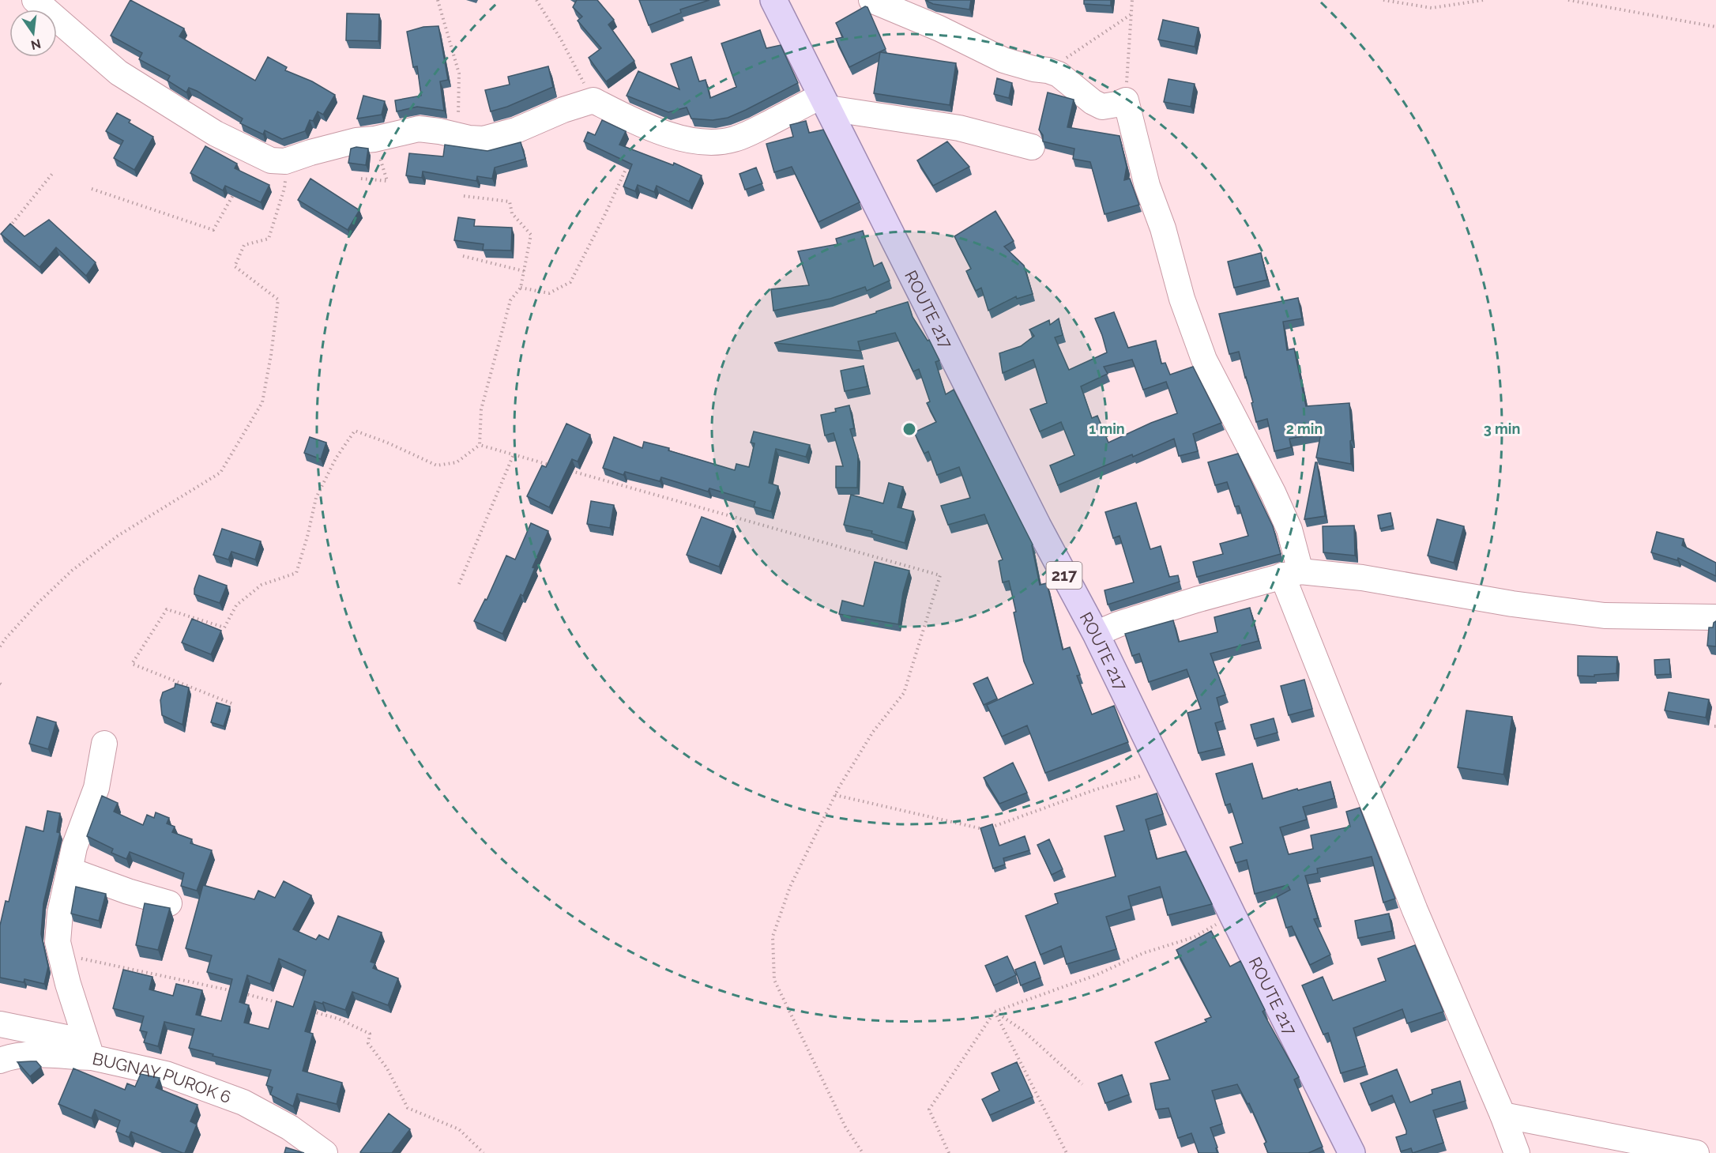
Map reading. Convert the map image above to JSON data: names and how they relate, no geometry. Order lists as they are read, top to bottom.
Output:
{
  "streets": {
    "main road": ["ROUTE 217", "217"],
    "street": ["BUGNAY PUROK 6"]
  },
  "north": "bottom",
  "rings": ["1 min", "2 min", "3 min"]
}
